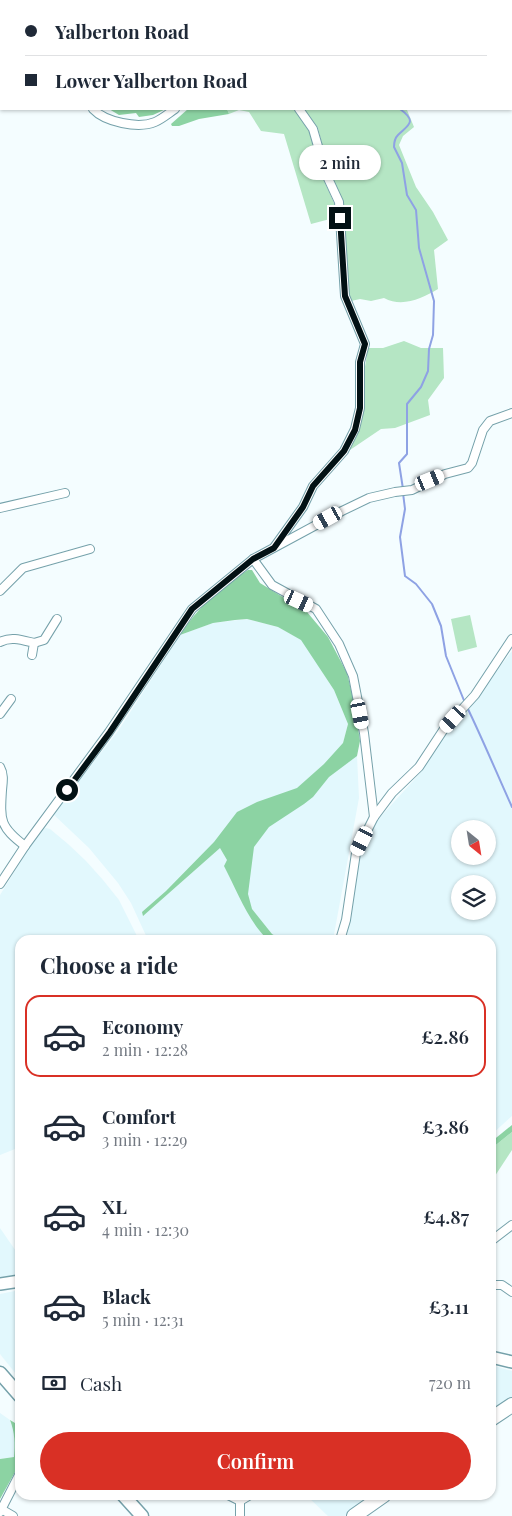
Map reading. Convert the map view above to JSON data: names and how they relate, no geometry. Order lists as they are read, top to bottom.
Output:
{
  "north": "bottom right",
  "page": {
    "banner": ["Yalberton Road", "Lower Yalberton Road"],
    "bubble": "2 min",
    "heading": "Choose a ride",
    "list": [
      {
        "name": "Economy",
        "note": "2 min · 12:28",
        "value": "£2.86"
      },
      {
        "name": "Comfort",
        "note": "3 min · 12:29",
        "value": "£3.86"
      },
      {
        "name": "XL",
        "note": "4 min · 12:30",
        "value": "£4.87"
      },
      {
        "name": "Black",
        "note": "5 min · 12:31",
        "value": "£3.11"
      }
    ],
    "pay": ["Cash", "720 m"],
    "buttons": "Confirm"
  }
}
